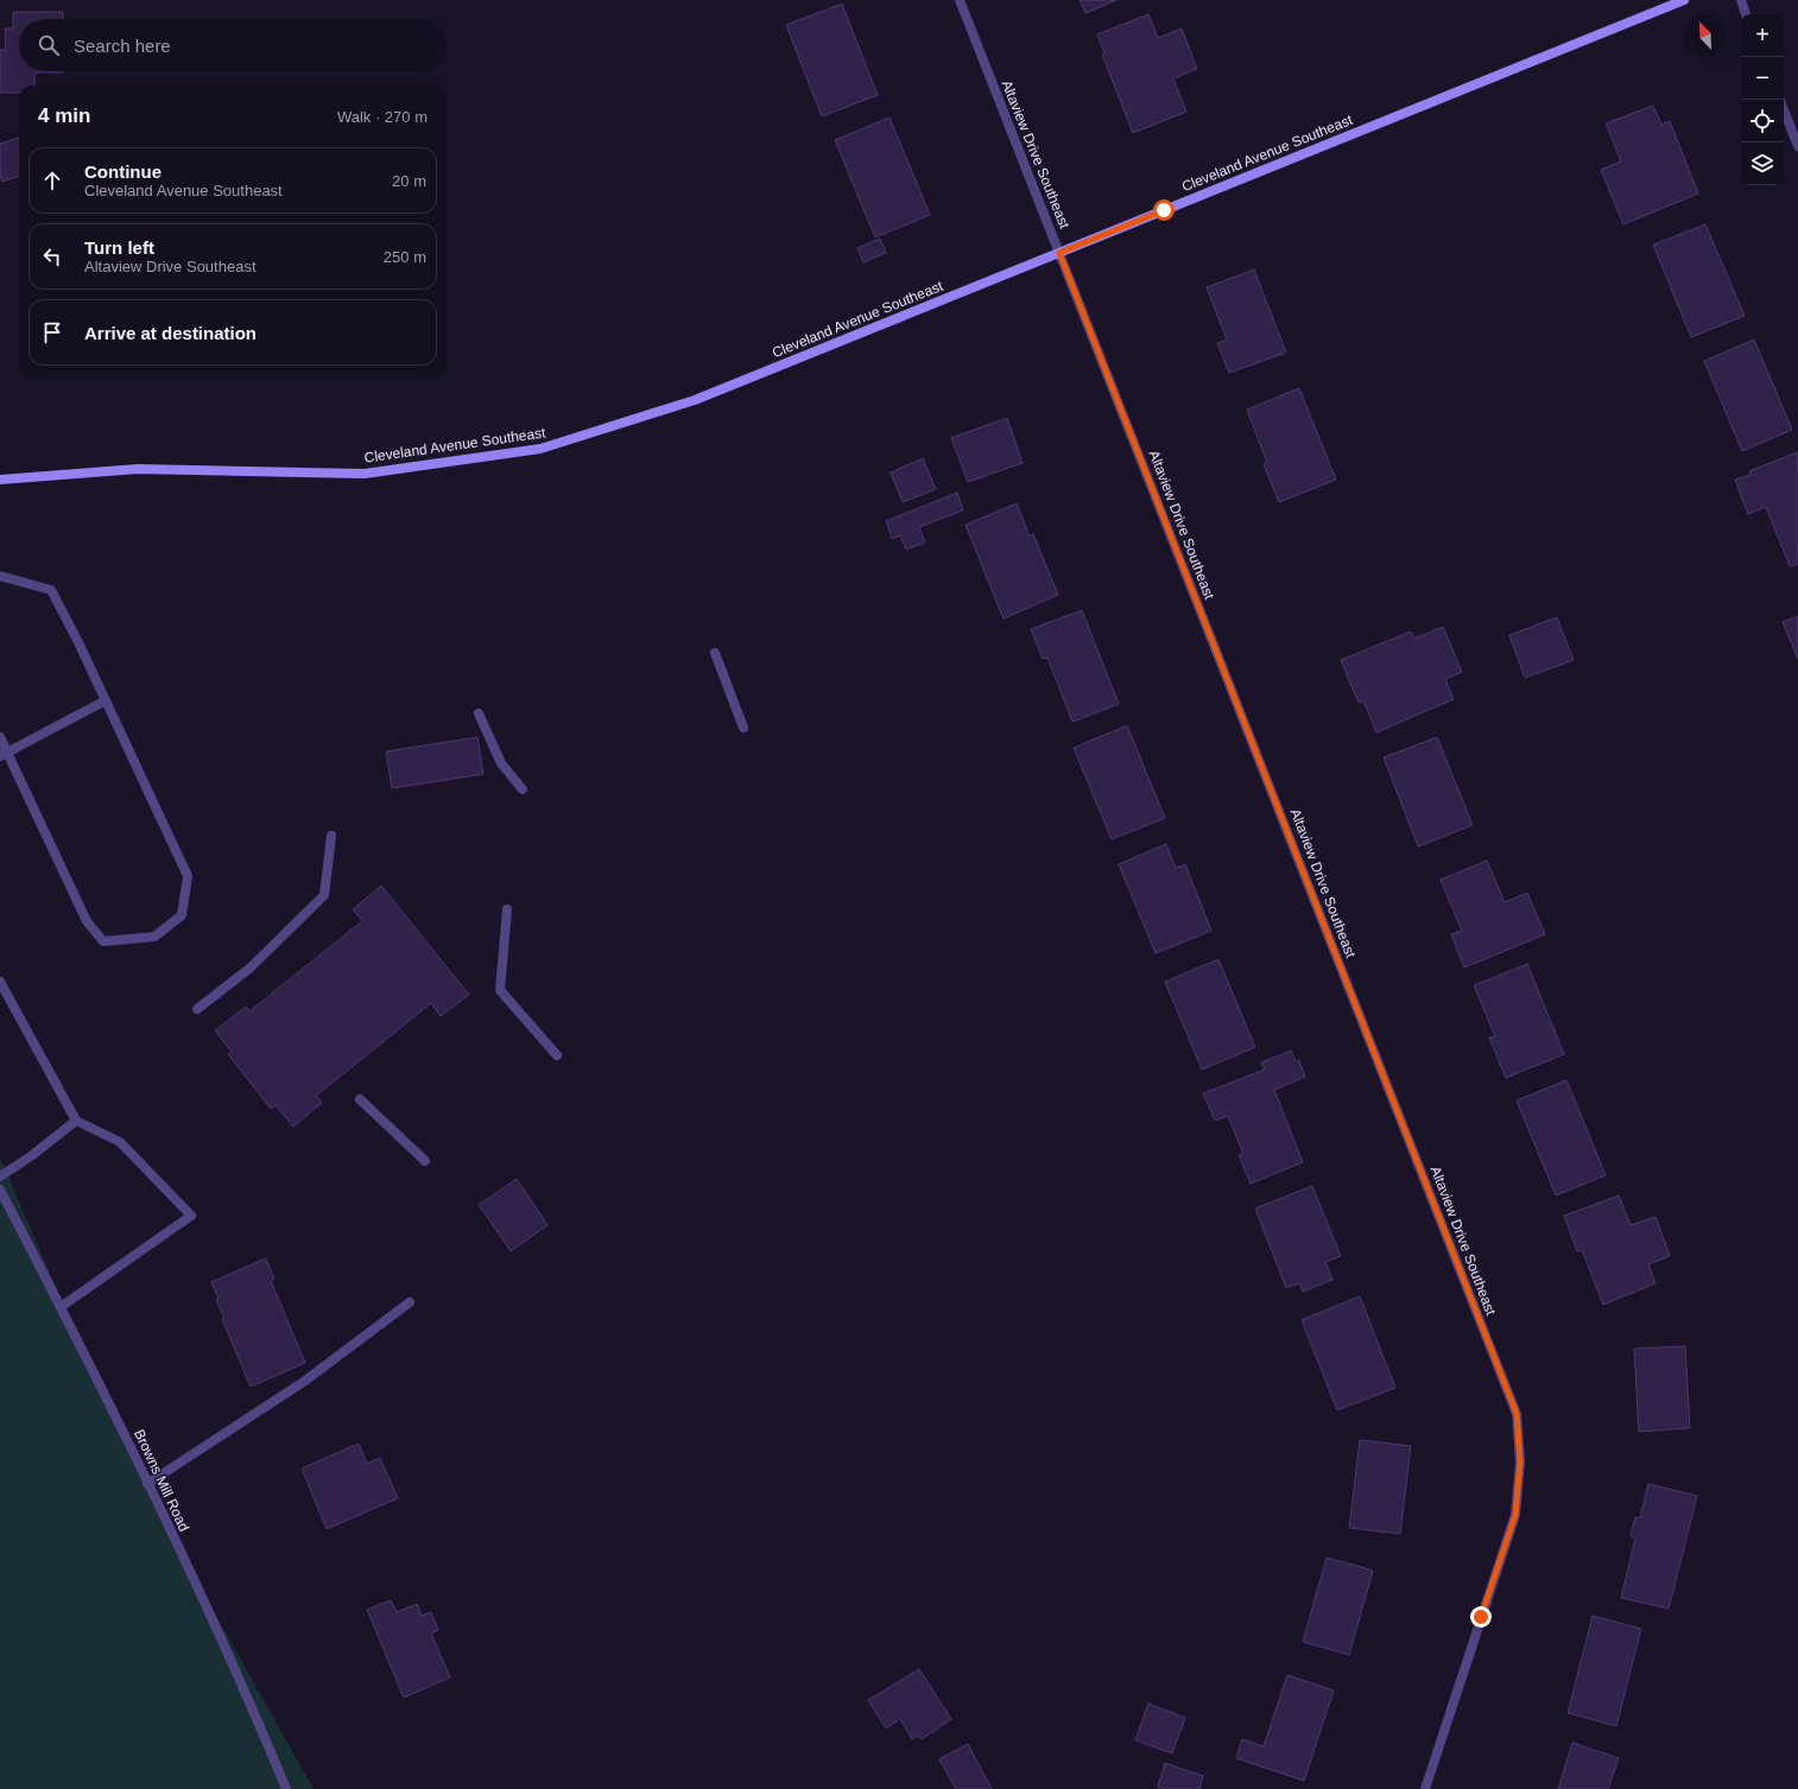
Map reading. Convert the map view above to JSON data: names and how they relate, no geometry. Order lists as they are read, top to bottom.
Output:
{
  "streets": {
    "main road": ["Cleveland Avenue Southeast"],
    "street": ["Altaview Drive Southeast", "Browns Mill Road"]
  },
  "crossings": [
    ["Cleveland Avenue Southeast", "Altaview Drive Southeast"]
  ],
  "north": "top left",
  "page": {
    "map_buttons": ["+", "−"],
    "search": "Search here",
    "heading": ["4 min", "Walk · 270 m"],
    "list": [
      ["Continue", "Cleveland Avenue Southeast", "20 m"],
      ["Turn left", "Altaview Drive Southeast", "250 m"],
      "Arrive at destination"
    ]
  }
}
